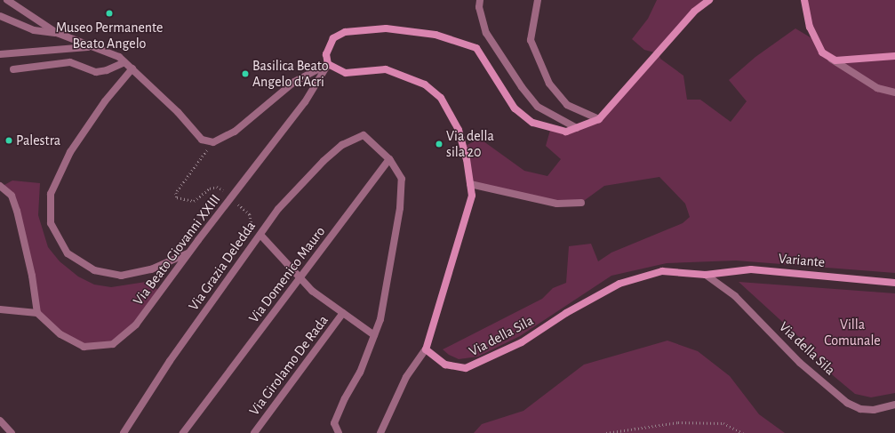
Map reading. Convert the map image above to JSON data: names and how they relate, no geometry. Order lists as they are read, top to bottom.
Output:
{
  "streets": {
    "main road": ["Variante", "Via della Sila"],
    "street": [
      "Via Beato Giovanni XXIII",
      "Via Grazia Deledda",
      "Via Domenico Mauro",
      "Via Girolamo De Rada"
    ]
  },
  "crossings": [
    ["Variante", "Via della Sila"],
    ["Via Grazia Deledda", "Via Domenico Mauro"]
  ],
  "parks": ["Villa Comunale"],
  "places": [
    "Museo Permanente Beato Angelo",
    "Basilica Beato Angelo d'Acri",
    "Palestra",
    "Via della sila 20"
  ]
}
